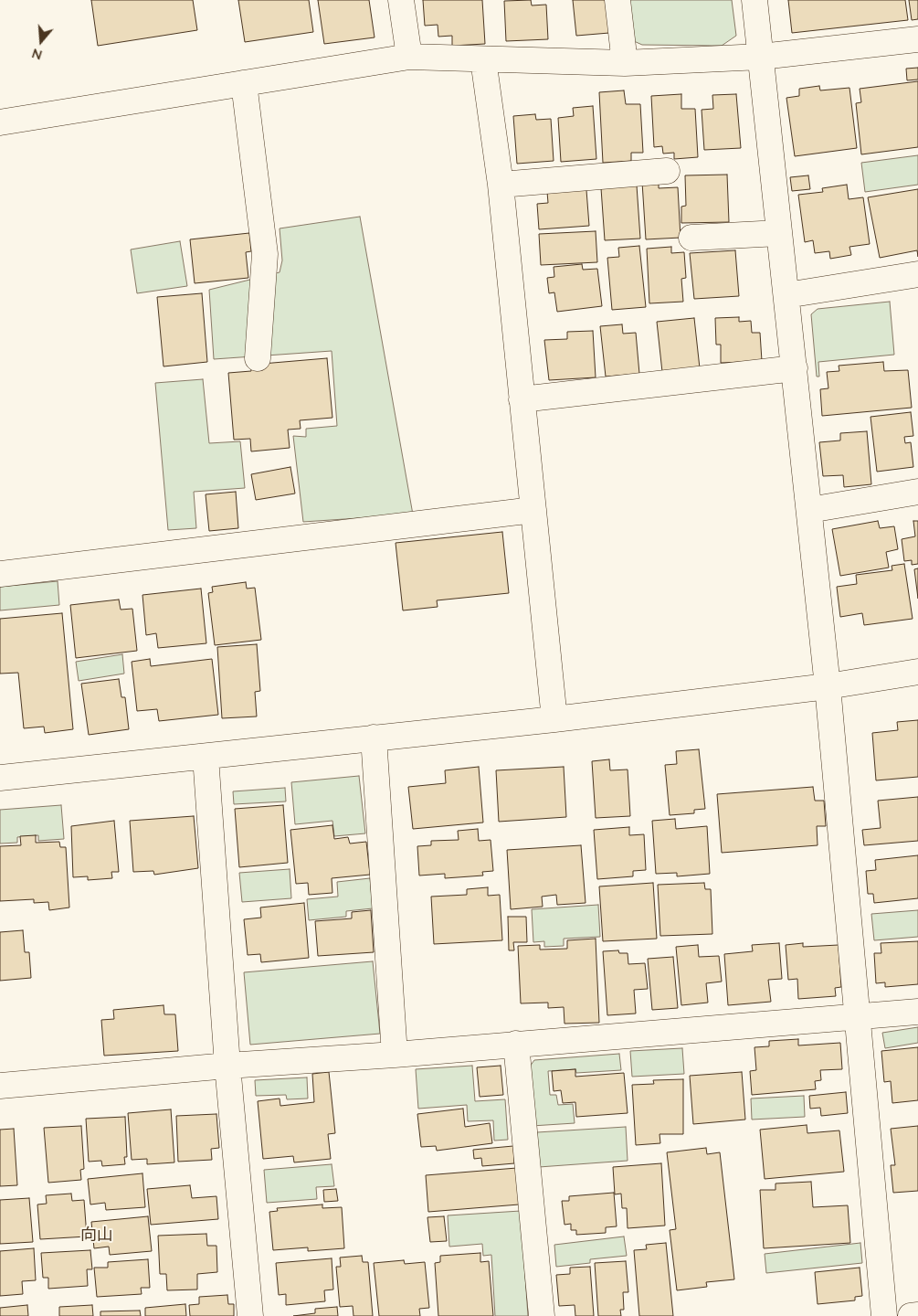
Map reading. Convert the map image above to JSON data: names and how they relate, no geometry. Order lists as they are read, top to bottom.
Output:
{
  "districts": ["向山"],
  "north": "bottom"
}
